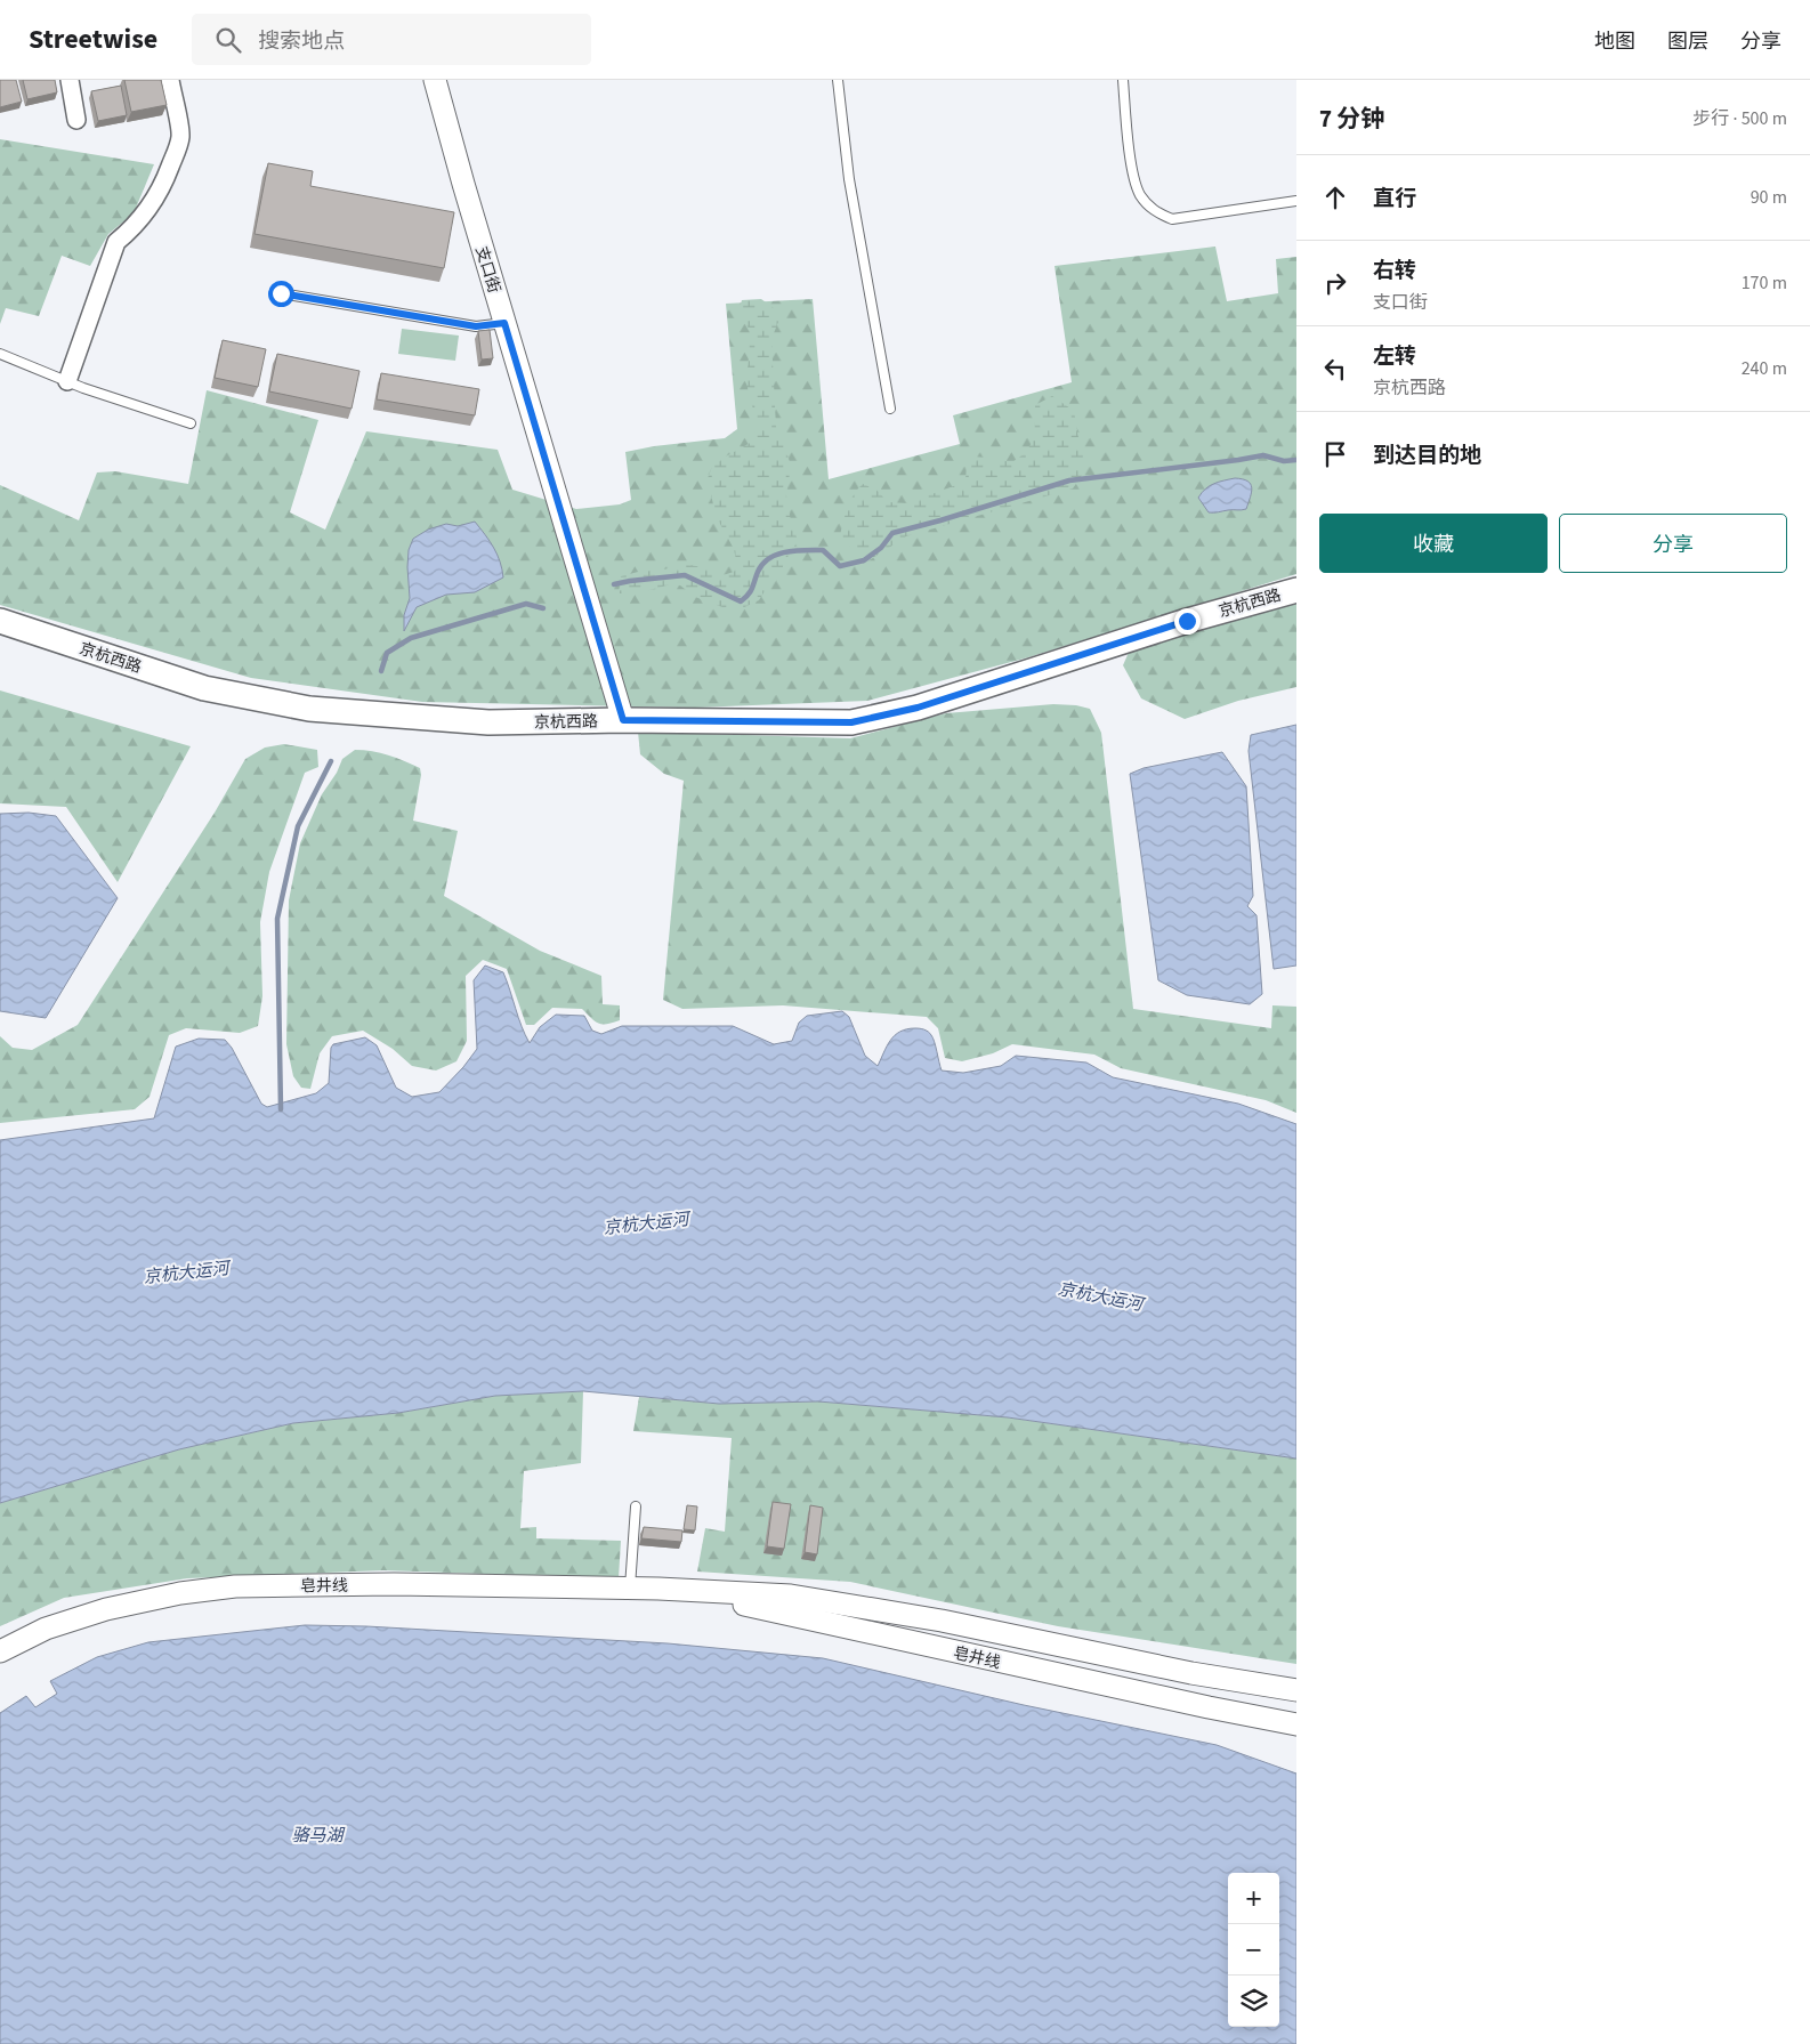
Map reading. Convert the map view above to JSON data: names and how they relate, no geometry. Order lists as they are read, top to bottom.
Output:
{
  "streets": {
    "main road": ["京杭西路"],
    "street": ["支口街", "皂井线"]
  },
  "crossings": [
    ["支口街", "京杭西路"]
  ],
  "water": ["京杭大运河", "骆马湖"],
  "page": {
    "header": "Streetwise",
    "search": "搜索地点",
    "nav": ["地图", "图层", "分享"],
    "heading": ["7 分钟", "步行 · 500 m"],
    "list": [
      ["直行", "90 m"],
      ["右转", "支口街", "170 m"],
      ["左转", "京杭西路", "240 m"],
      "到达目的地"
    ],
    "buttons": ["收藏", "分享"],
    "map_buttons": ["+", "−"]
  }
}
